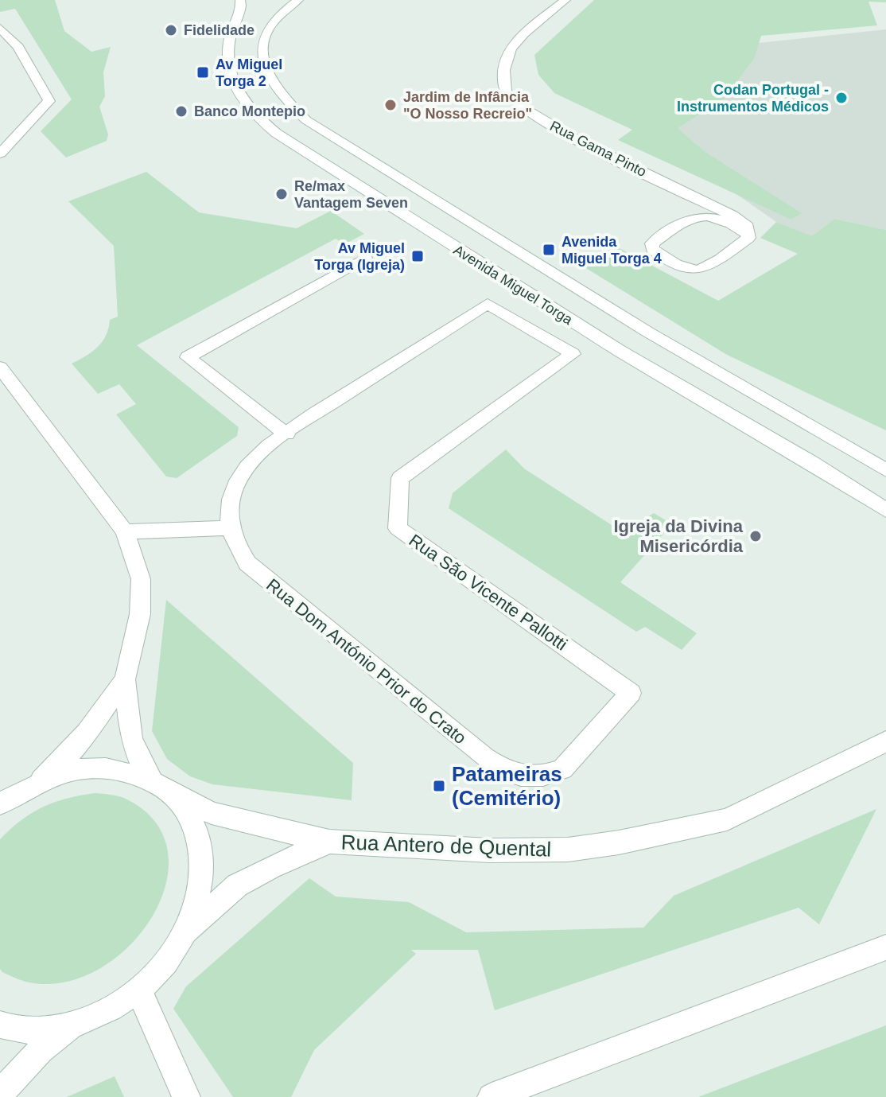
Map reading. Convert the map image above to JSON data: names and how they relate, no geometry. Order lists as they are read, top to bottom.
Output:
{
  "streets": {
    "street": [
      "Rua Gama Pinto",
      "Avenida Miguel Torga",
      "Rua São Vicente Pallotti",
      "Rua Dom António Prior do Crato",
      "Rua Antero de Quental"
    ]
  },
  "crossings": [
    ["Rua São Vicente Pallotti", "Rua Dom António Prior do Crato"]
  ],
  "places": {
    "other": [
      "Fidelidade",
      "Codan Portugal - Instrumentos Médicos",
      "Jardim de Infância \"O Nosso Recreio\"",
      "Banco Montepio",
      "Re/max Vantagem Seven",
      "Igreja da Divina Misericórdia"
    ],
    "transit": [
      "Av Miguel Torga 2",
      "Avenida Miguel Torga 4",
      "Av Miguel Torga (Igreja)",
      "Patameiras (Cemitério)"
    ]
  }
}
